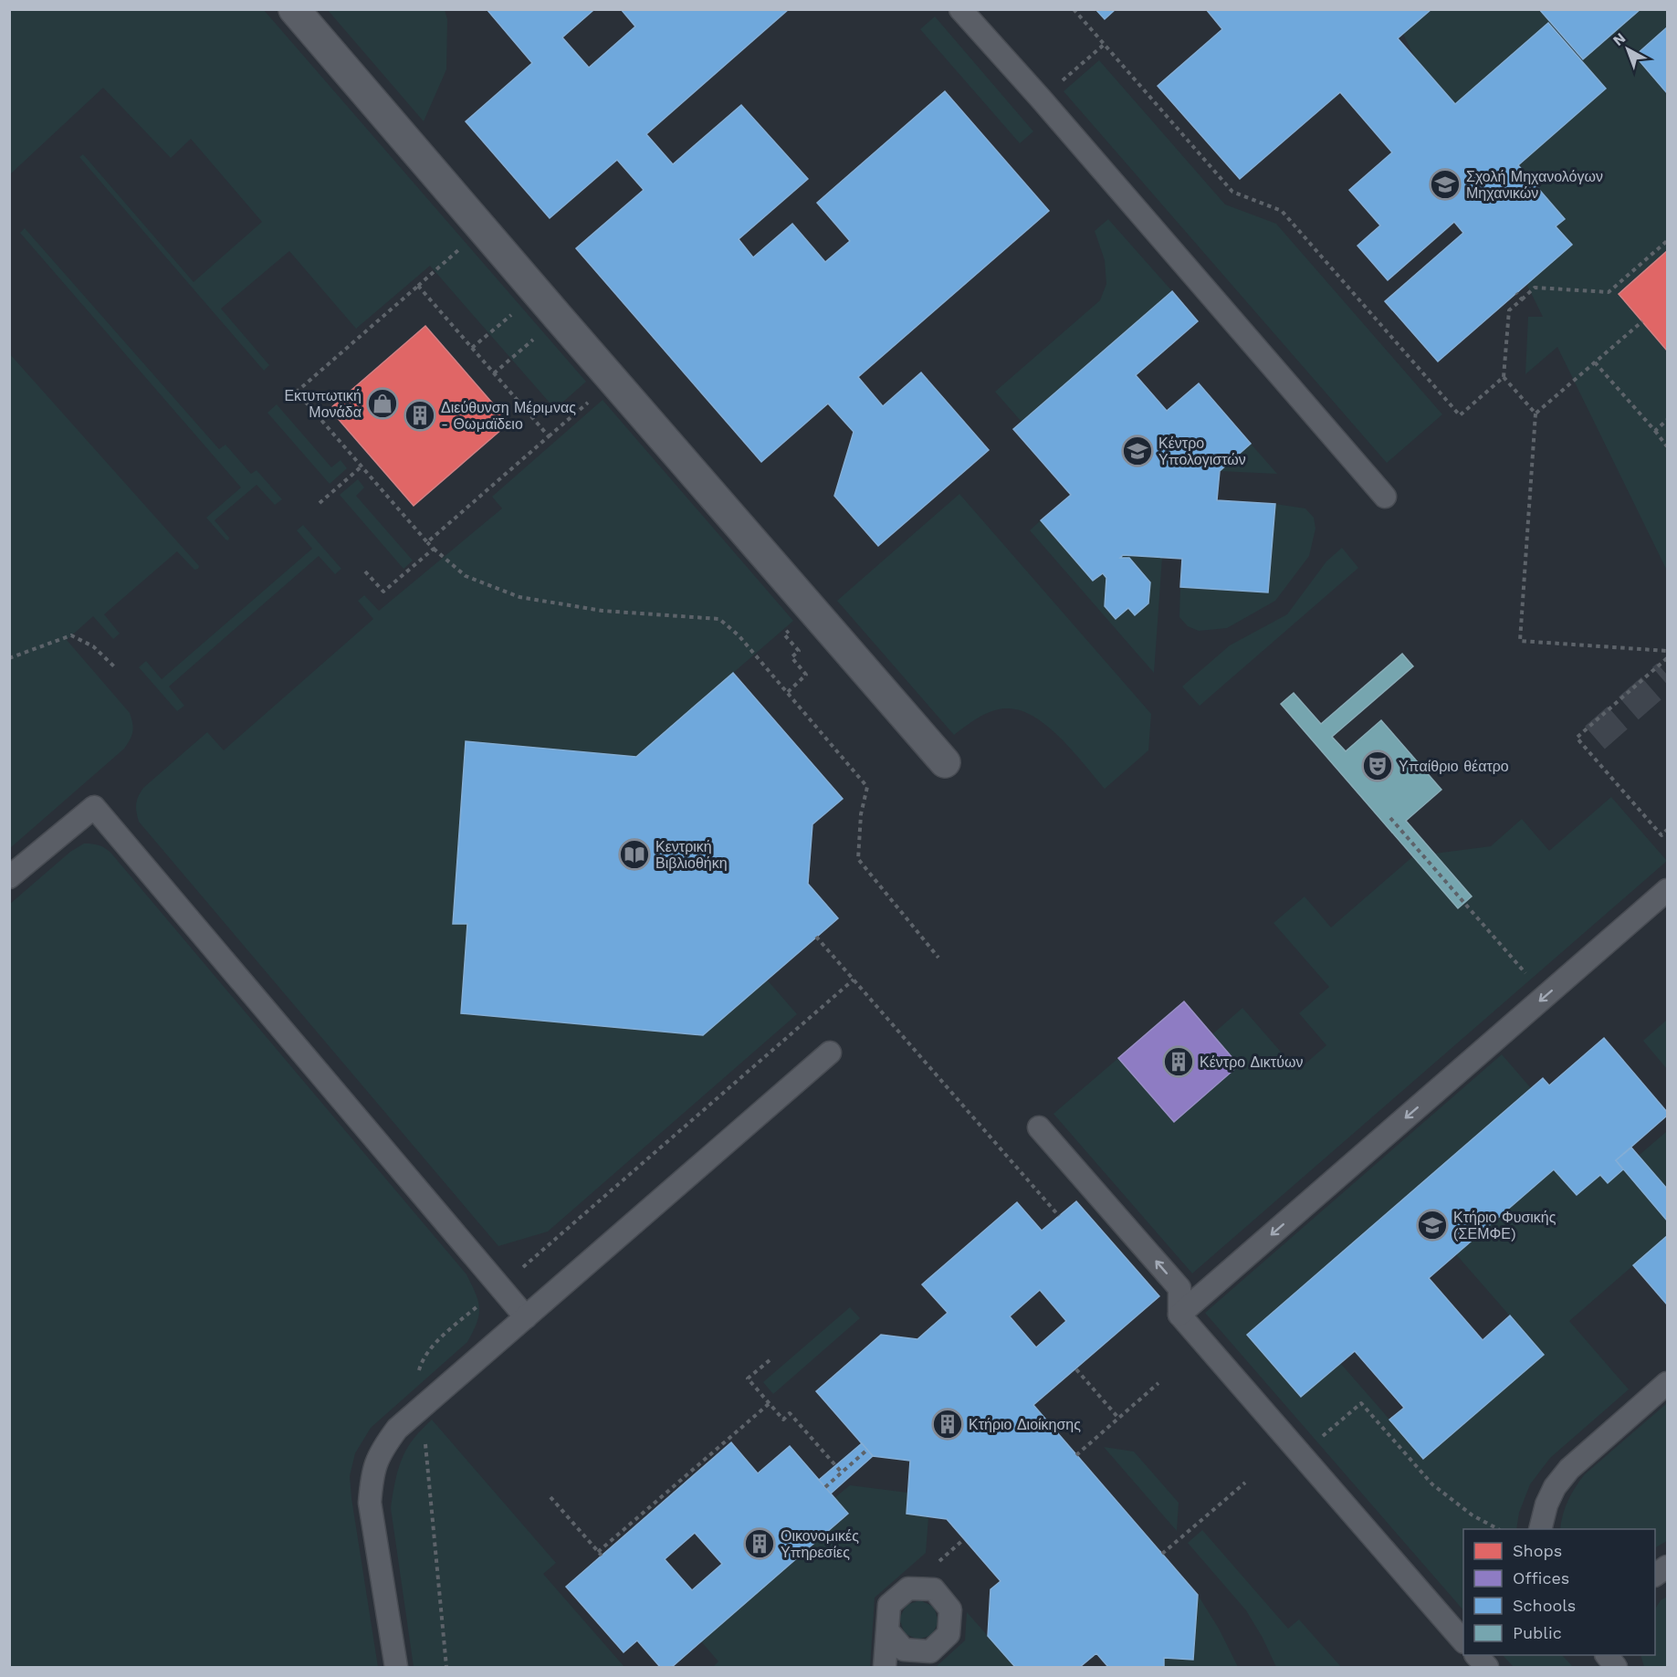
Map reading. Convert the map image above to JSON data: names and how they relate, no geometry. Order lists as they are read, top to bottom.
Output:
{
  "places": {
    "school or university": ["Σχολή Μηχανολόγων Μηχανικών", "Κέντρο Υπολογιστών", "Κτήριο Φυσικής (ΣΕΜΦΕ)"],
    "shop": ["Εκτυπωτική Μονάδα"],
    "building": [
      "Διεύθυνση Μέριμνας - Θωμαϊδειο",
      "Κέντρο Δικτύων",
      "Κτήριο Διοίκησης",
      "Οικονομικές Υπηρεσίες"
    ],
    "theatre": ["Υπαίθριο θέατρο"],
    "library": ["Κεντρική Βιβλιοθήκη"]
  },
  "legend": [
    "Shops",
    "Offices",
    "Schools",
    "Public"
  ],
  "north": "top left"
}
